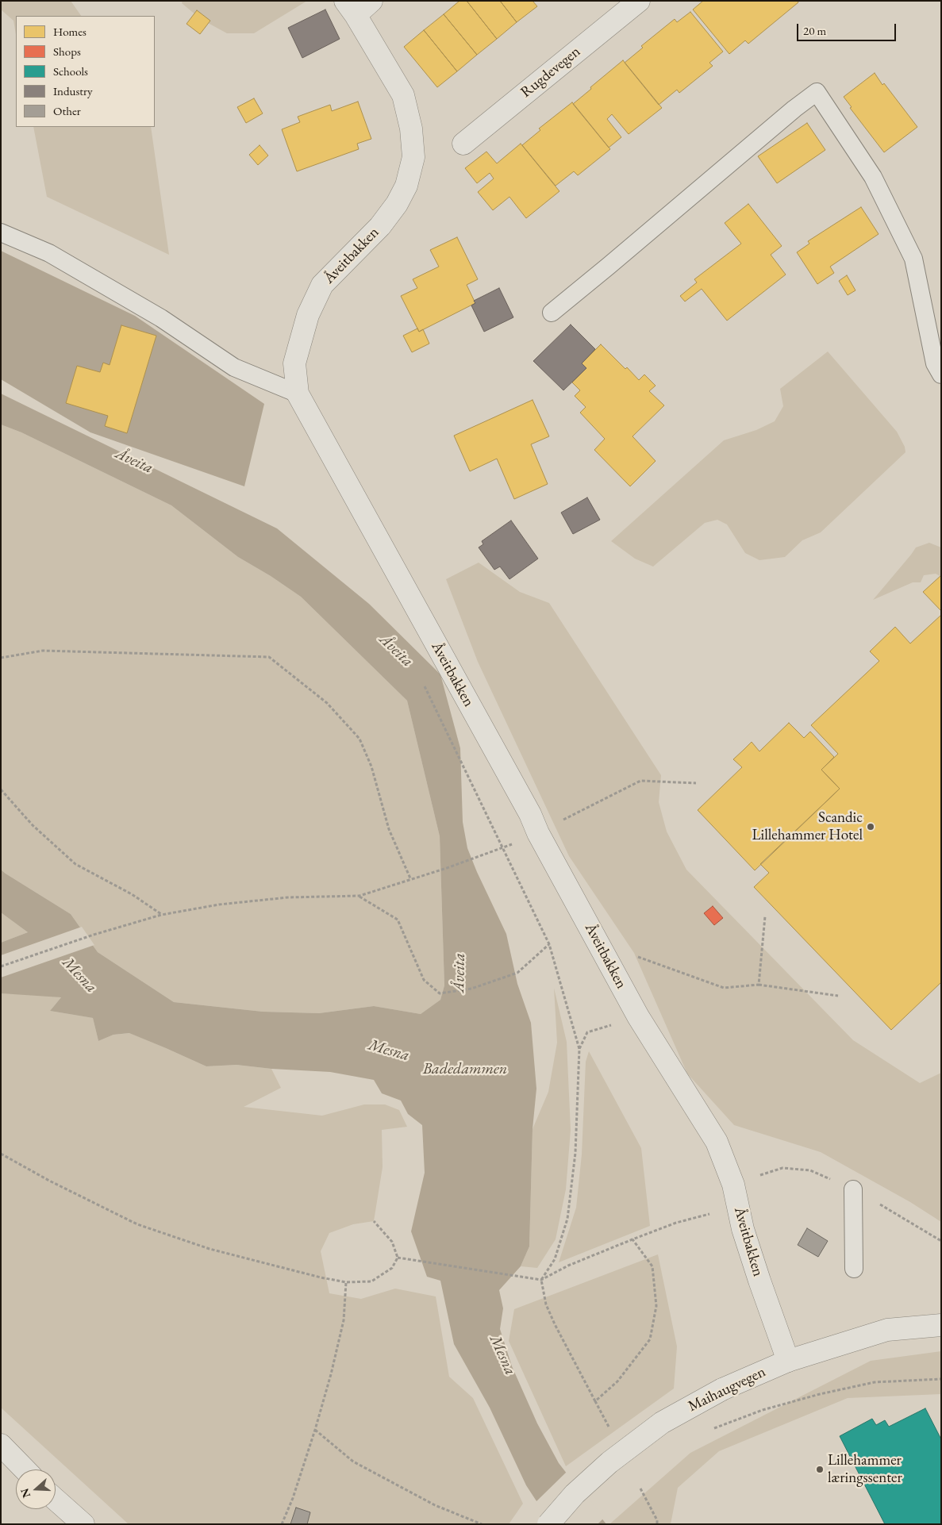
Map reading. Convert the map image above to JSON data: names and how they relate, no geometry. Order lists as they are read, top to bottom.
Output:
{
  "streets": {
    "street": ["Rugdevegen", "Åveitbakken", "Maihaugvegen"]
  },
  "crossings": [
    ["Åveitbakken", "Maihaugvegen"]
  ],
  "water": ["Åveita", "Mesna", "Badedammen"],
  "places": ["Scandic Lillehammer Hotel", "Lillehammer læringssenter"],
  "legend": [
    "Homes",
    "Shops",
    "Schools",
    "Industry",
    "Other"
  ],
  "scale_bar": "20 m",
  "north": "left"
}
